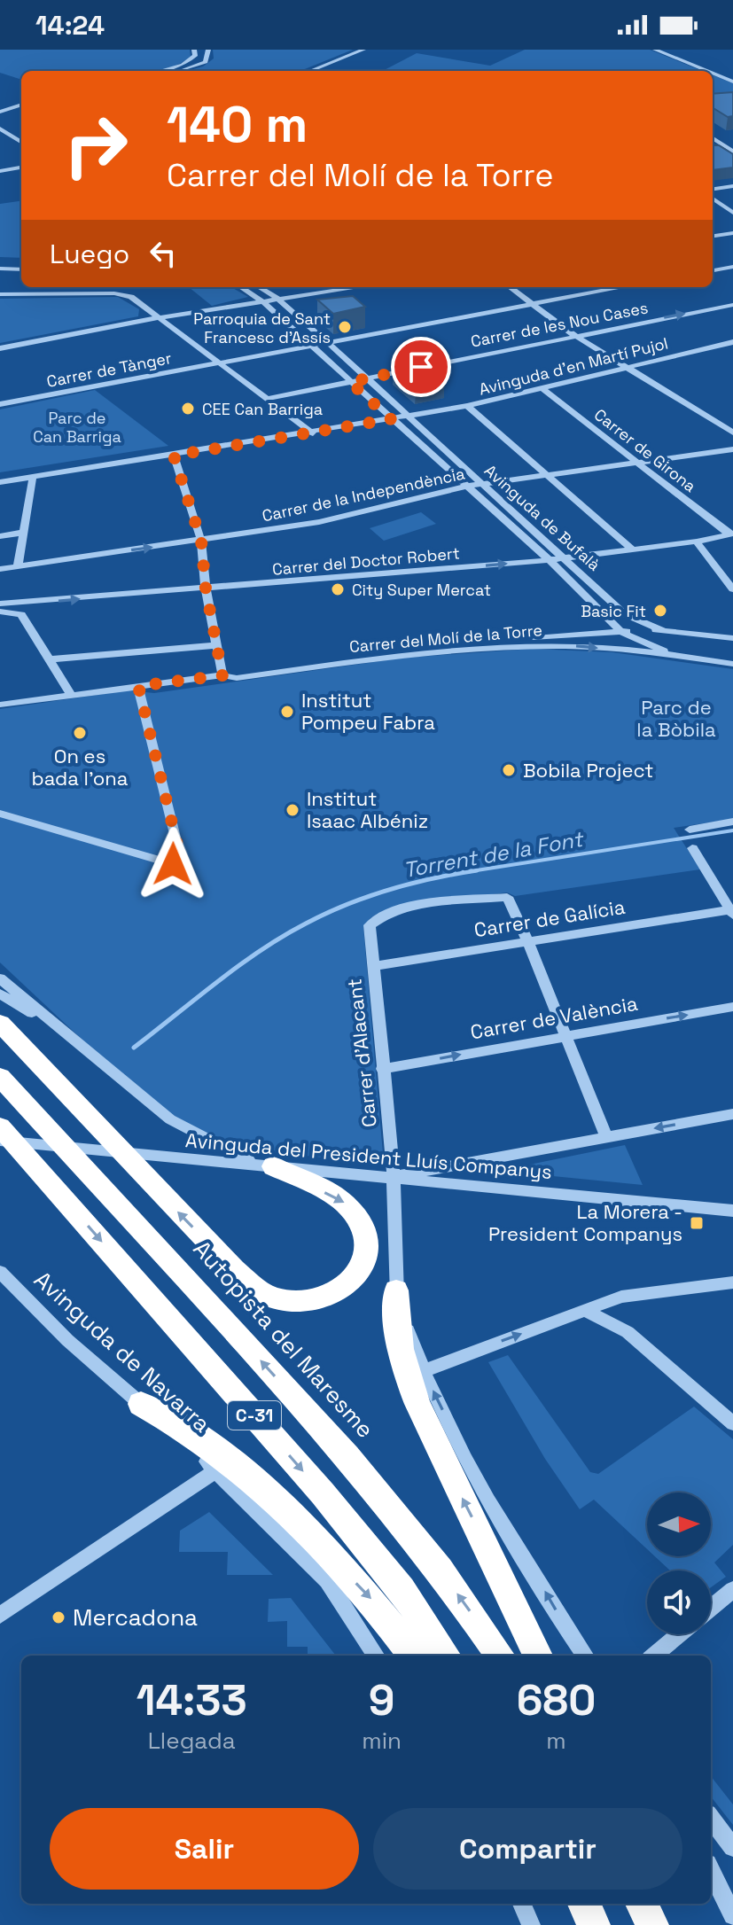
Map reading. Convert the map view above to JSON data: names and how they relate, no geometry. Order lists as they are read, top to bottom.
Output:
{
  "streets": {
    "highway": ["Autopista del Maresme", "C-31"],
    "street": [
      "Carrer de les Nou Cases",
      "Avinguda d'en Martí Pujol",
      "Carrer de Tànger",
      "Carrer de Girona",
      "Carrer de la Independència",
      "Avinguda de Bufalà",
      "Carrer del Doctor Robert",
      "Carrer del Molí de la Torre",
      "Carrer de Galícia",
      "Carrer de València",
      "Carrer d'Alacant",
      "Avinguda del President Lluís Companys",
      "Avinguda de Navarra"
    ]
  },
  "crossings": [
    ["Carrer de les Nou Cases", "Avinguda de Bufalà"],
    ["Avinguda d'en Martí Pujol", "Carrer de Girona"],
    ["Avinguda d'en Martí Pujol", "Avinguda de Bufalà"],
    ["Carrer de Tànger", "Avinguda de Bufalà"],
    ["Carrer de Girona", "Carrer de la Independència"],
    ["Carrer de Girona", "Carrer del Doctor Robert"],
    ["Carrer de la Independència", "Avinguda de Bufalà"],
    ["Avinguda de Bufalà", "Carrer del Doctor Robert"],
    ["Avinguda de Bufalà", "Carrer del Molí de la Torre"],
    ["Carrer de Galícia", "Carrer d'Alacant"],
    ["Carrer de València", "Carrer d'Alacant"],
    ["Carrer d'Alacant", "Avinguda del President Lluís Companys"]
  ],
  "water": ["Torrent de la Font"],
  "parks": ["Parc de Can Barriga", "Parc de la Bòbila"],
  "places": {
    "other": [
      "Parroquia de Sant Francesc d'Assís",
      "CEE Can Barriga",
      "City Super Mercat",
      "Basic Fit",
      "Institut Pompeu Fabra",
      "On es bada l'ona",
      "Bobila Project",
      "Institut Isaac Albéniz",
      "Mercadona"
    ],
    "transit": ["La Morera - President Companys"]
  },
  "north": "right",
  "page": {
    "status": "14:24",
    "turn": ["140 m", "Carrer del Molí de la Torre"],
    "then": "Luego",
    "eta": [
      "14:33",
      "Llegada",
      "9",
      "min",
      "680",
      "m"
    ],
    "buttons": ["Salir", "Compartir"]
  }
}
